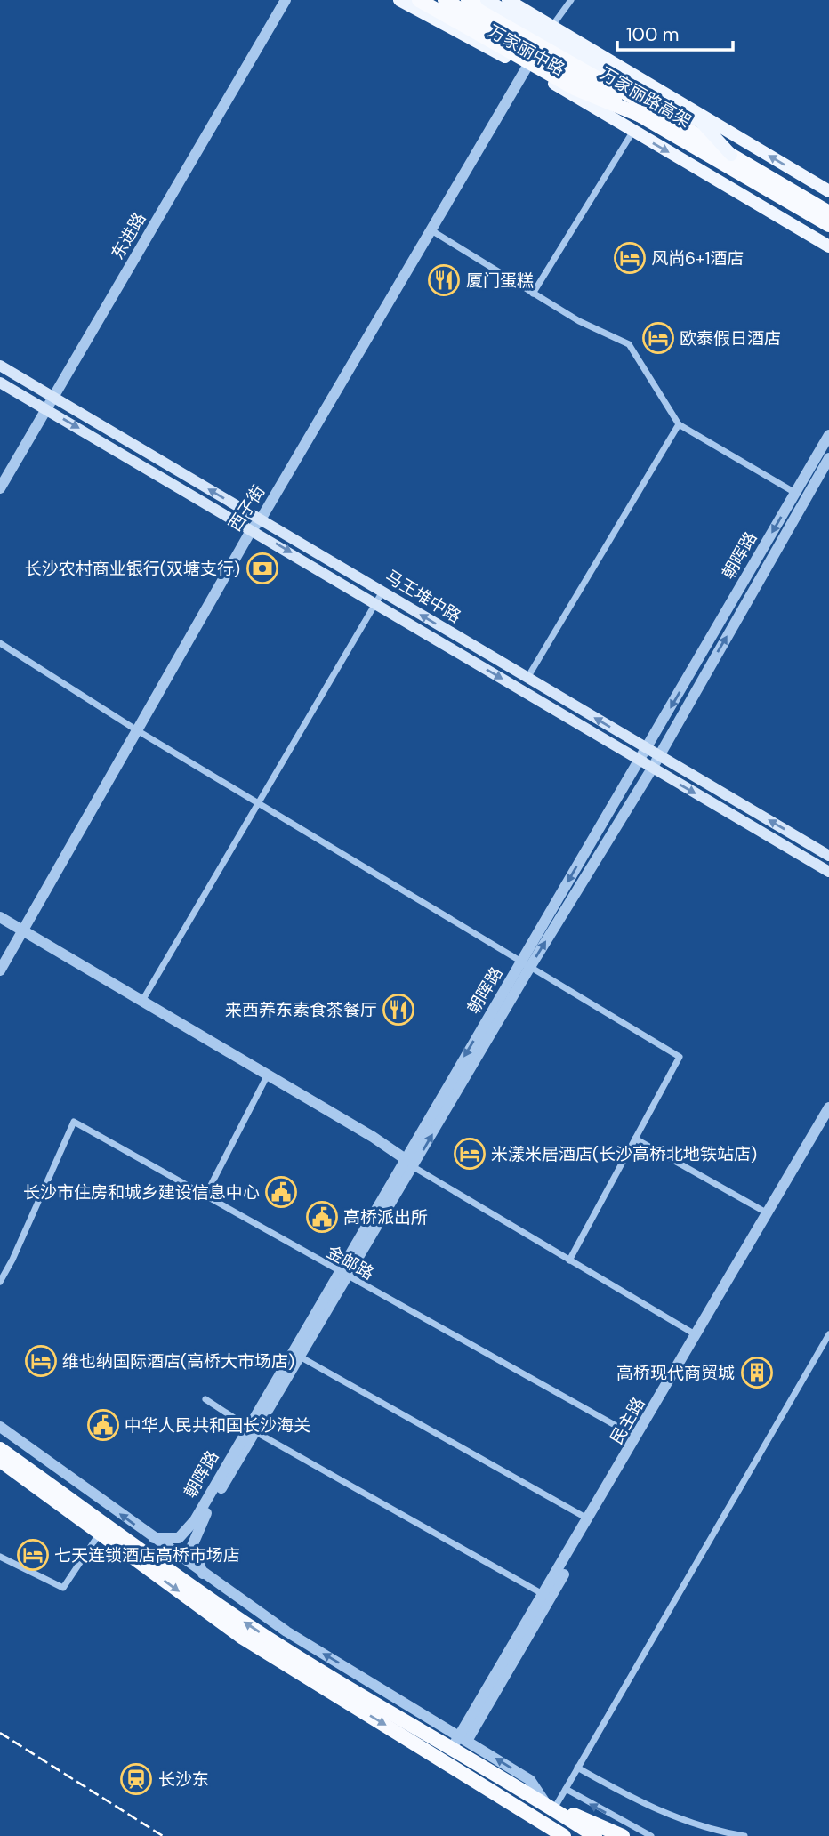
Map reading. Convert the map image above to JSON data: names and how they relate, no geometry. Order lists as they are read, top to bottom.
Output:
{
  "streets": {
    "highway": ["万家丽路高架"],
    "main road": ["万家丽中路", "马王堆中路"],
    "street": [
      "东进路",
      "西子街",
      "朝晖路",
      "金邮路",
      "民主路"
    ]
  },
  "crossings": [
    ["万家丽中路", "西子街"],
    ["东进路", "马王堆中路"],
    ["西子街", "马王堆中路"],
    ["朝晖路", "马王堆中路"],
    ["朝晖路", "金邮路"],
    ["金邮路", "民主路"]
  ],
  "places": {
    "hotel": [
      "风尚6+1酒店",
      "欧泰假日酒店",
      "米漾米居酒店(长沙高桥北地铁站店)",
      "维也纳国际酒店(高桥大市场店)",
      "七天连锁酒店高桥市场店"
    ],
    "restaurant": ["厦门蛋糕", "来西养东素食茶餐厅"],
    "bank": ["长沙农村商业银行(双塘支行)"],
    "public building": ["长沙市住房和城乡建设信息中心", "高桥派出所", "中华人民共和国长沙海关"],
    "building": ["高桥现代商贸城"],
    "station": ["长沙东"]
  },
  "scale_bar": "100 m"
}
